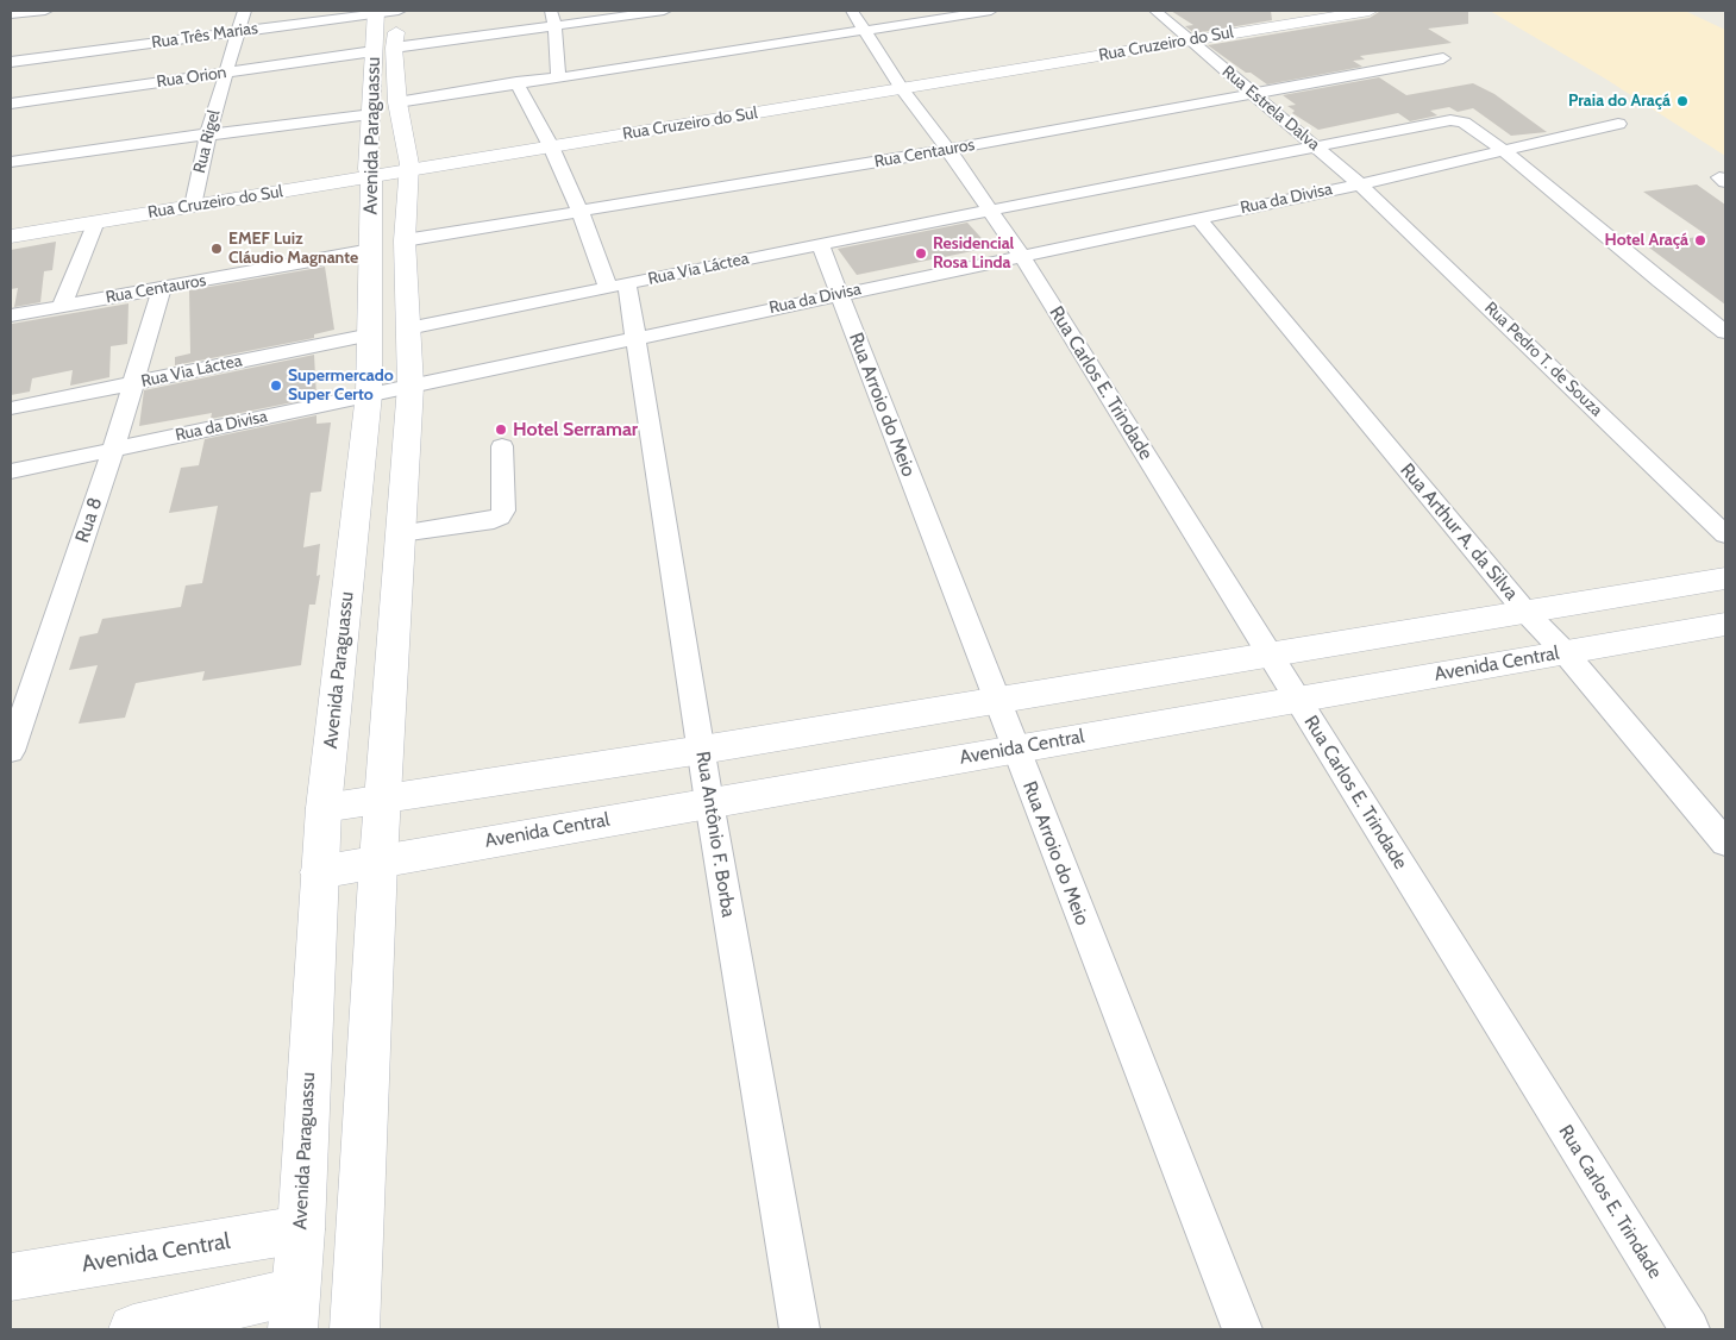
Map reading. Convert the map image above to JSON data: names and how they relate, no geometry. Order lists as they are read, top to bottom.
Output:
{
  "streets": {
    "street": [
      "Rua Três Marias",
      "Rua Cruzeiro do Sul",
      "Rua Orion",
      "Rua Estrela Dalva",
      "Avenida Paraguassu",
      "Rua Rigel",
      "Rua Centauros",
      "Rua da Divisa",
      "Rua Via Láctea",
      "Rua Pedro T. de Souza",
      "Rua Carlos E. Trindade",
      "Rua Arroio do Meio",
      "Rua 8",
      "Rua Arthur A. da Silva",
      "Avenida Central",
      "Rua Antônio F. Borba"
    ]
  },
  "crossings": [
    ["Rua Três Marias", "Avenida Paraguassu"],
    ["Rua Três Marias", "Rua Rigel"],
    ["Rua Cruzeiro do Sul", "Rua Estrela Dalva"],
    ["Rua Cruzeiro do Sul", "Avenida Paraguassu"],
    ["Rua Cruzeiro do Sul", "Rua Rigel"],
    ["Rua Cruzeiro do Sul", "Rua Carlos E. Trindade"],
    ["Rua Cruzeiro do Sul", "Rua Antônio F. Borba"],
    ["Rua Orion", "Avenida Paraguassu"],
    ["Rua Orion", "Rua Rigel"],
    ["Rua Estrela Dalva", "Rua Centauros"],
    ["Rua Estrela Dalva", "Rua da Divisa"],
    ["Rua Estrela Dalva", "Rua Via Láctea"],
    ["Rua Estrela Dalva", "Rua Pedro T. de Souza"],
    ["Avenida Paraguassu", "Rua Centauros"],
    ["Avenida Paraguassu", "Rua da Divisa"],
    ["Avenida Paraguassu", "Rua Via Láctea"],
    ["Avenida Paraguassu", "Avenida Central"],
    ["Rua Centauros", "Rua Carlos E. Trindade"],
    ["Rua Centauros", "Rua 8"],
    ["Rua Centauros", "Rua Antônio F. Borba"],
    ["Rua da Divisa", "Rua Via Láctea"],
    ["Rua da Divisa", "Rua Pedro T. de Souza"],
    ["Rua da Divisa", "Rua Carlos E. Trindade"],
    ["Rua da Divisa", "Rua Arroio do Meio"],
    ["Rua da Divisa", "Rua 8"],
    ["Rua da Divisa", "Rua Arthur A. da Silva"],
    ["Rua da Divisa", "Rua Antônio F. Borba"],
    ["Rua Via Láctea", "Rua Carlos E. Trindade"],
    ["Rua Via Láctea", "Rua Arroio do Meio"],
    ["Rua Via Láctea", "Rua 8"],
    ["Rua Via Láctea", "Rua Antônio F. Borba"],
    ["Rua Carlos E. Trindade", "Avenida Central"],
    ["Rua Arroio do Meio", "Avenida Central"],
    ["Rua Arthur A. da Silva", "Avenida Central"],
    ["Avenida Central", "Rua Antônio F. Borba"]
  ],
  "places": [
    "Praia do Araçá",
    "Hotel Araçá",
    "EMEF Luiz Cláudio Magnante",
    "Residencial Rosa Linda",
    "Supermercado Super Certo",
    "Hotel Serramar"
  ]
}
